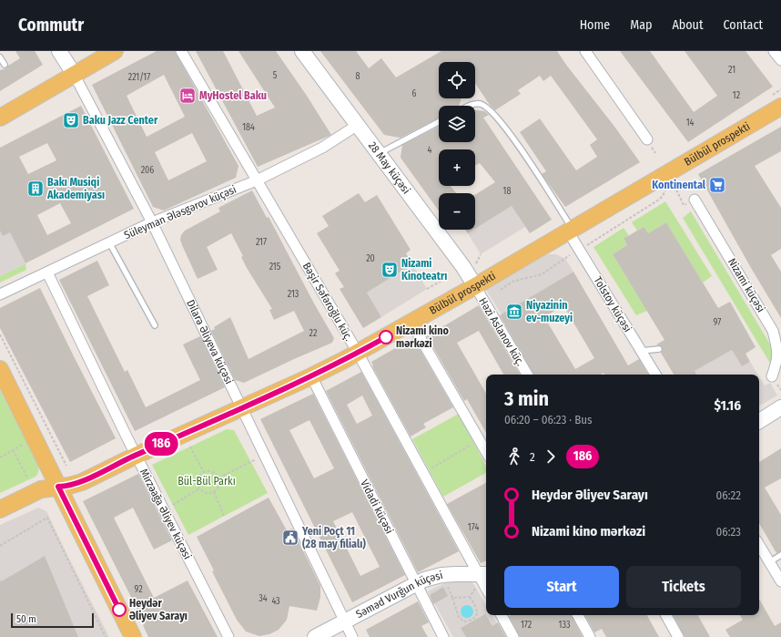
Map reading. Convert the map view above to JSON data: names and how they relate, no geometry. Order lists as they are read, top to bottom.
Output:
{
  "streets": {
    "main road": [
      "Bülbül prospekti",
      "28 May küçəsi",
      "Dilarə Əliyeva küçəsi",
      "Səməd Vurğun küçəsi"
    ],
    "street": [
      "Süleyman Ələsgərov küçəsi",
      "Nizami küçəsi",
      "Bəşir Səfəroğlu küç.",
      "Tolstoy küçəsi",
      "Həzi Aslanov küç.",
      "Vidadi küçəsi",
      "Mirzəağa Əliyev küçəsi"
    ]
  },
  "crossings": [
    ["Bülbül prospekti", "28 May küçəsi"],
    ["Bülbül prospekti", "Bəşir Səfəroğlu küç."],
    ["Bülbül prospekti", "Tolstoy küçəsi"],
    ["Bülbül prospekti", "Həzi Aslanov küç."],
    ["Bülbül prospekti", "Dilarə Əliyeva küçəsi"],
    ["Bülbül prospekti", "Vidadi küçəsi"],
    ["Bülbül prospekti", "Mirzəağa Əliyev küçəsi"],
    ["28 May küçəsi", "Süleyman Ələsgərov küçəsi"],
    ["28 May küçəsi", "Həzi Aslanov küç."],
    ["Süleyman Ələsgərov küçəsi", "Bəşir Səfəroğlu küç."],
    ["Süleyman Ələsgərov küçəsi", "Dilarə Əliyeva küçəsi"],
    ["Süleyman Ələsgərov küçəsi", "Mirzəağa Əliyev küçəsi"],
    ["Bəşir Səfəroğlu küç.", "Səməd Vurğun küçəsi"],
    ["Dilarə Əliyeva küçəsi", "Səməd Vurğun küçəsi"],
    ["Vidadi küçəsi", "Səməd Vurğun küçəsi"]
  ],
  "parks": ["Bül-Bül Parkı"],
  "places": {
    "hotel": ["MyHostel Baku"],
    "theatre": ["Baku Jazz Center", "Nizami Kinoteatrı"],
    "supermarket": ["Kontinental"],
    "building": ["Bakı Musiqi Akademiyası"],
    "museum": ["Niyazinin ev-muzeyi"],
    "other": ["Nizami kino mərkəzi", "Heydər Əliyev Sarayı"],
    "public building": ["Yeni Poçt 11 (28 may filialı)"]
  },
  "lines": ["bus line 186"],
  "house_numbers": [
    "21",
    "5",
    "8",
    "221/17",
    "6",
    "12",
    "14",
    "184",
    "4",
    "206",
    "18",
    "217",
    "20",
    "215",
    "213",
    "97",
    "22",
    "174",
    "92",
    "34",
    "43",
    "172",
    "133"
  ],
  "scale_bar": "50 m",
  "page": {
    "header": "Commutr",
    "nav": [
      "Home",
      "Map",
      "About",
      "Contact"
    ],
    "on_map": "186",
    "map_buttons": ["+", "−"],
    "heading": ["3 min", "06:20 – 06:23 · Bus", "$1.16"],
    "legs": ["2", "186"],
    "list": [
      {
        "name": "Heydər Əliyev Sarayı",
        "value": "06:22"
      },
      {
        "name": "Nizami kino mərkəzi",
        "value": "06:23"
      }
    ],
    "buttons": ["Start", "Tickets"],
    "scale": "50 m"
  }
}
